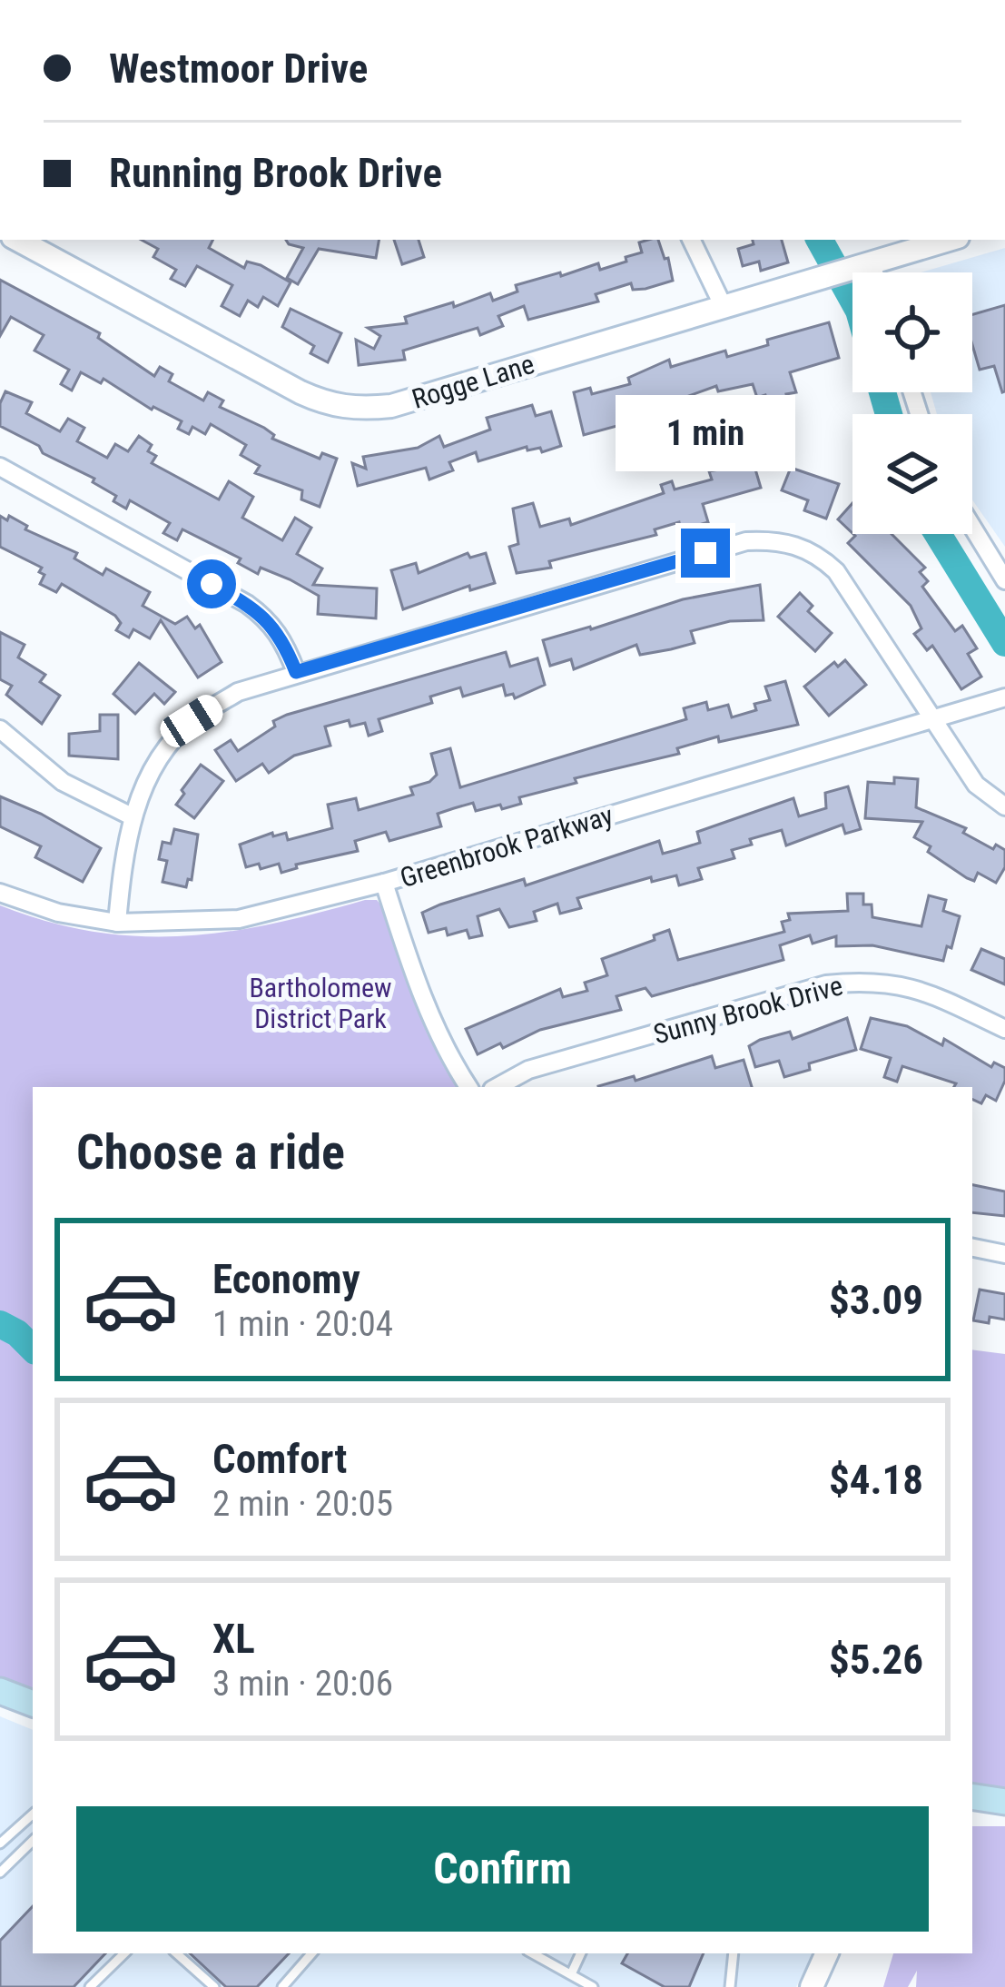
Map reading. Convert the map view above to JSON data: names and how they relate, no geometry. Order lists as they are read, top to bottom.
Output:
{
  "streets": {
    "street": ["Rogge Lane", "Greenbrook Parkway", "Sunny Brook Drive"]
  },
  "parks": ["Bartholomew District Park"],
  "page": {
    "banner": ["Westmoor Drive", "Running Brook Drive"],
    "bubble": "1 min",
    "heading": "Choose a ride",
    "list": [
      {
        "name": "Economy",
        "note": "1 min · 20:04",
        "value": "$3.09"
      },
      {
        "name": "Comfort",
        "note": "2 min · 20:05",
        "value": "$4.18"
      },
      {
        "name": "XL",
        "note": "3 min · 20:06",
        "value": "$5.26"
      }
    ],
    "buttons": "Confirm"
  }
}
